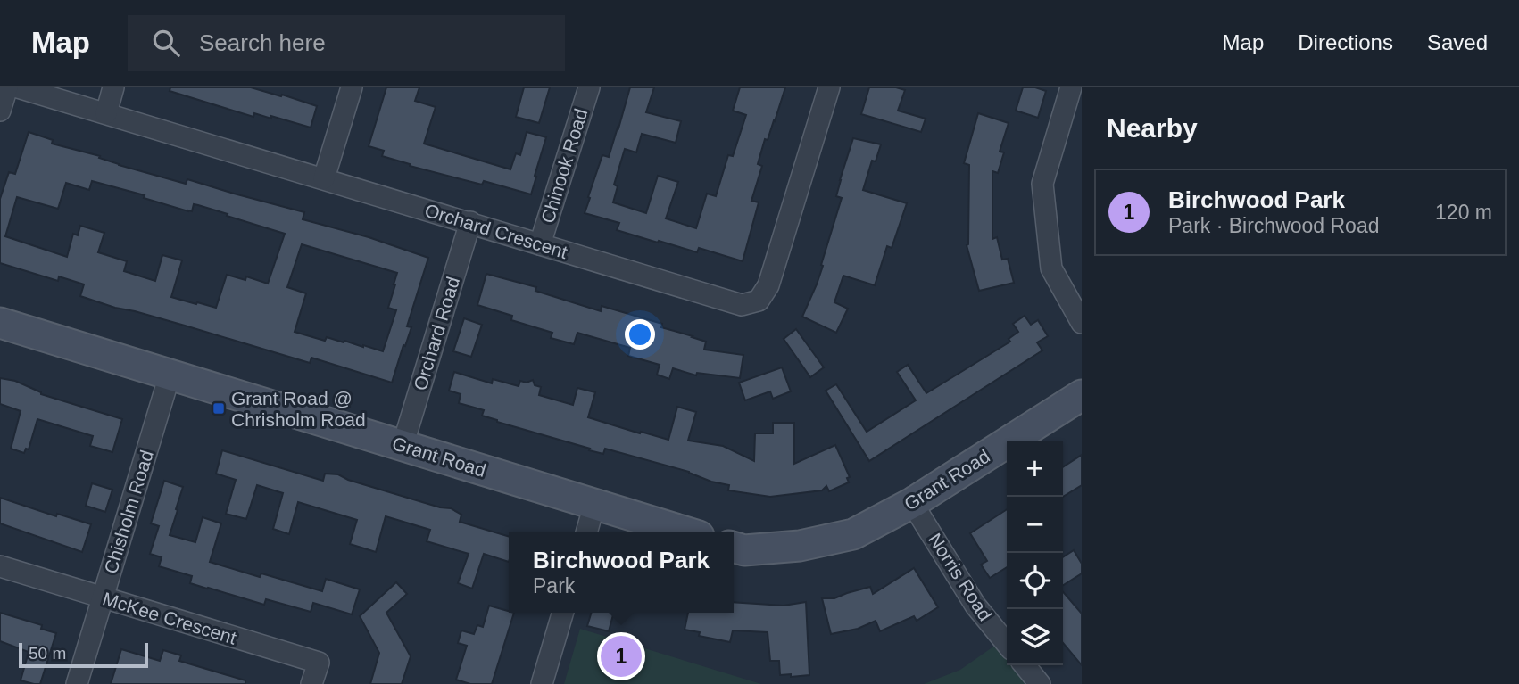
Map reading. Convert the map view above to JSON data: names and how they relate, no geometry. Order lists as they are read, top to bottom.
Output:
{
  "streets": {
    "street": [
      "Chinook Road",
      "Orchard Crescent",
      "Orchard Road",
      "Grant Road",
      "Chisholm Road",
      "Norris Road",
      "McKee Crescent"
    ]
  },
  "crossings": [
    ["Chinook Road", "Orchard Crescent"],
    ["Orchard Crescent", "Orchard Road"],
    ["Orchard Road", "Grant Road"],
    ["Grant Road", "Chisholm Road"],
    ["Grant Road", "Norris Road"],
    ["Chisholm Road", "McKee Crescent"]
  ],
  "places": {
    "transit": ["Grant Road @ Chrisholm Road"]
  },
  "scale_bar": "50 m",
  "page": {
    "header": "Map",
    "search": "Search here",
    "nav": ["Map", "Directions", "Saved"],
    "heading": "Nearby",
    "list": [
      {
        "mark": "1",
        "name": "Birchwood Park",
        "note": "Park · Birchwood Road",
        "value": "120 m"
      }
    ],
    "map_buttons": ["+", "−"],
    "popup": ["Birchwood Park", "Park"],
    "pins": "1",
    "scale": "50 m"
  }
}
